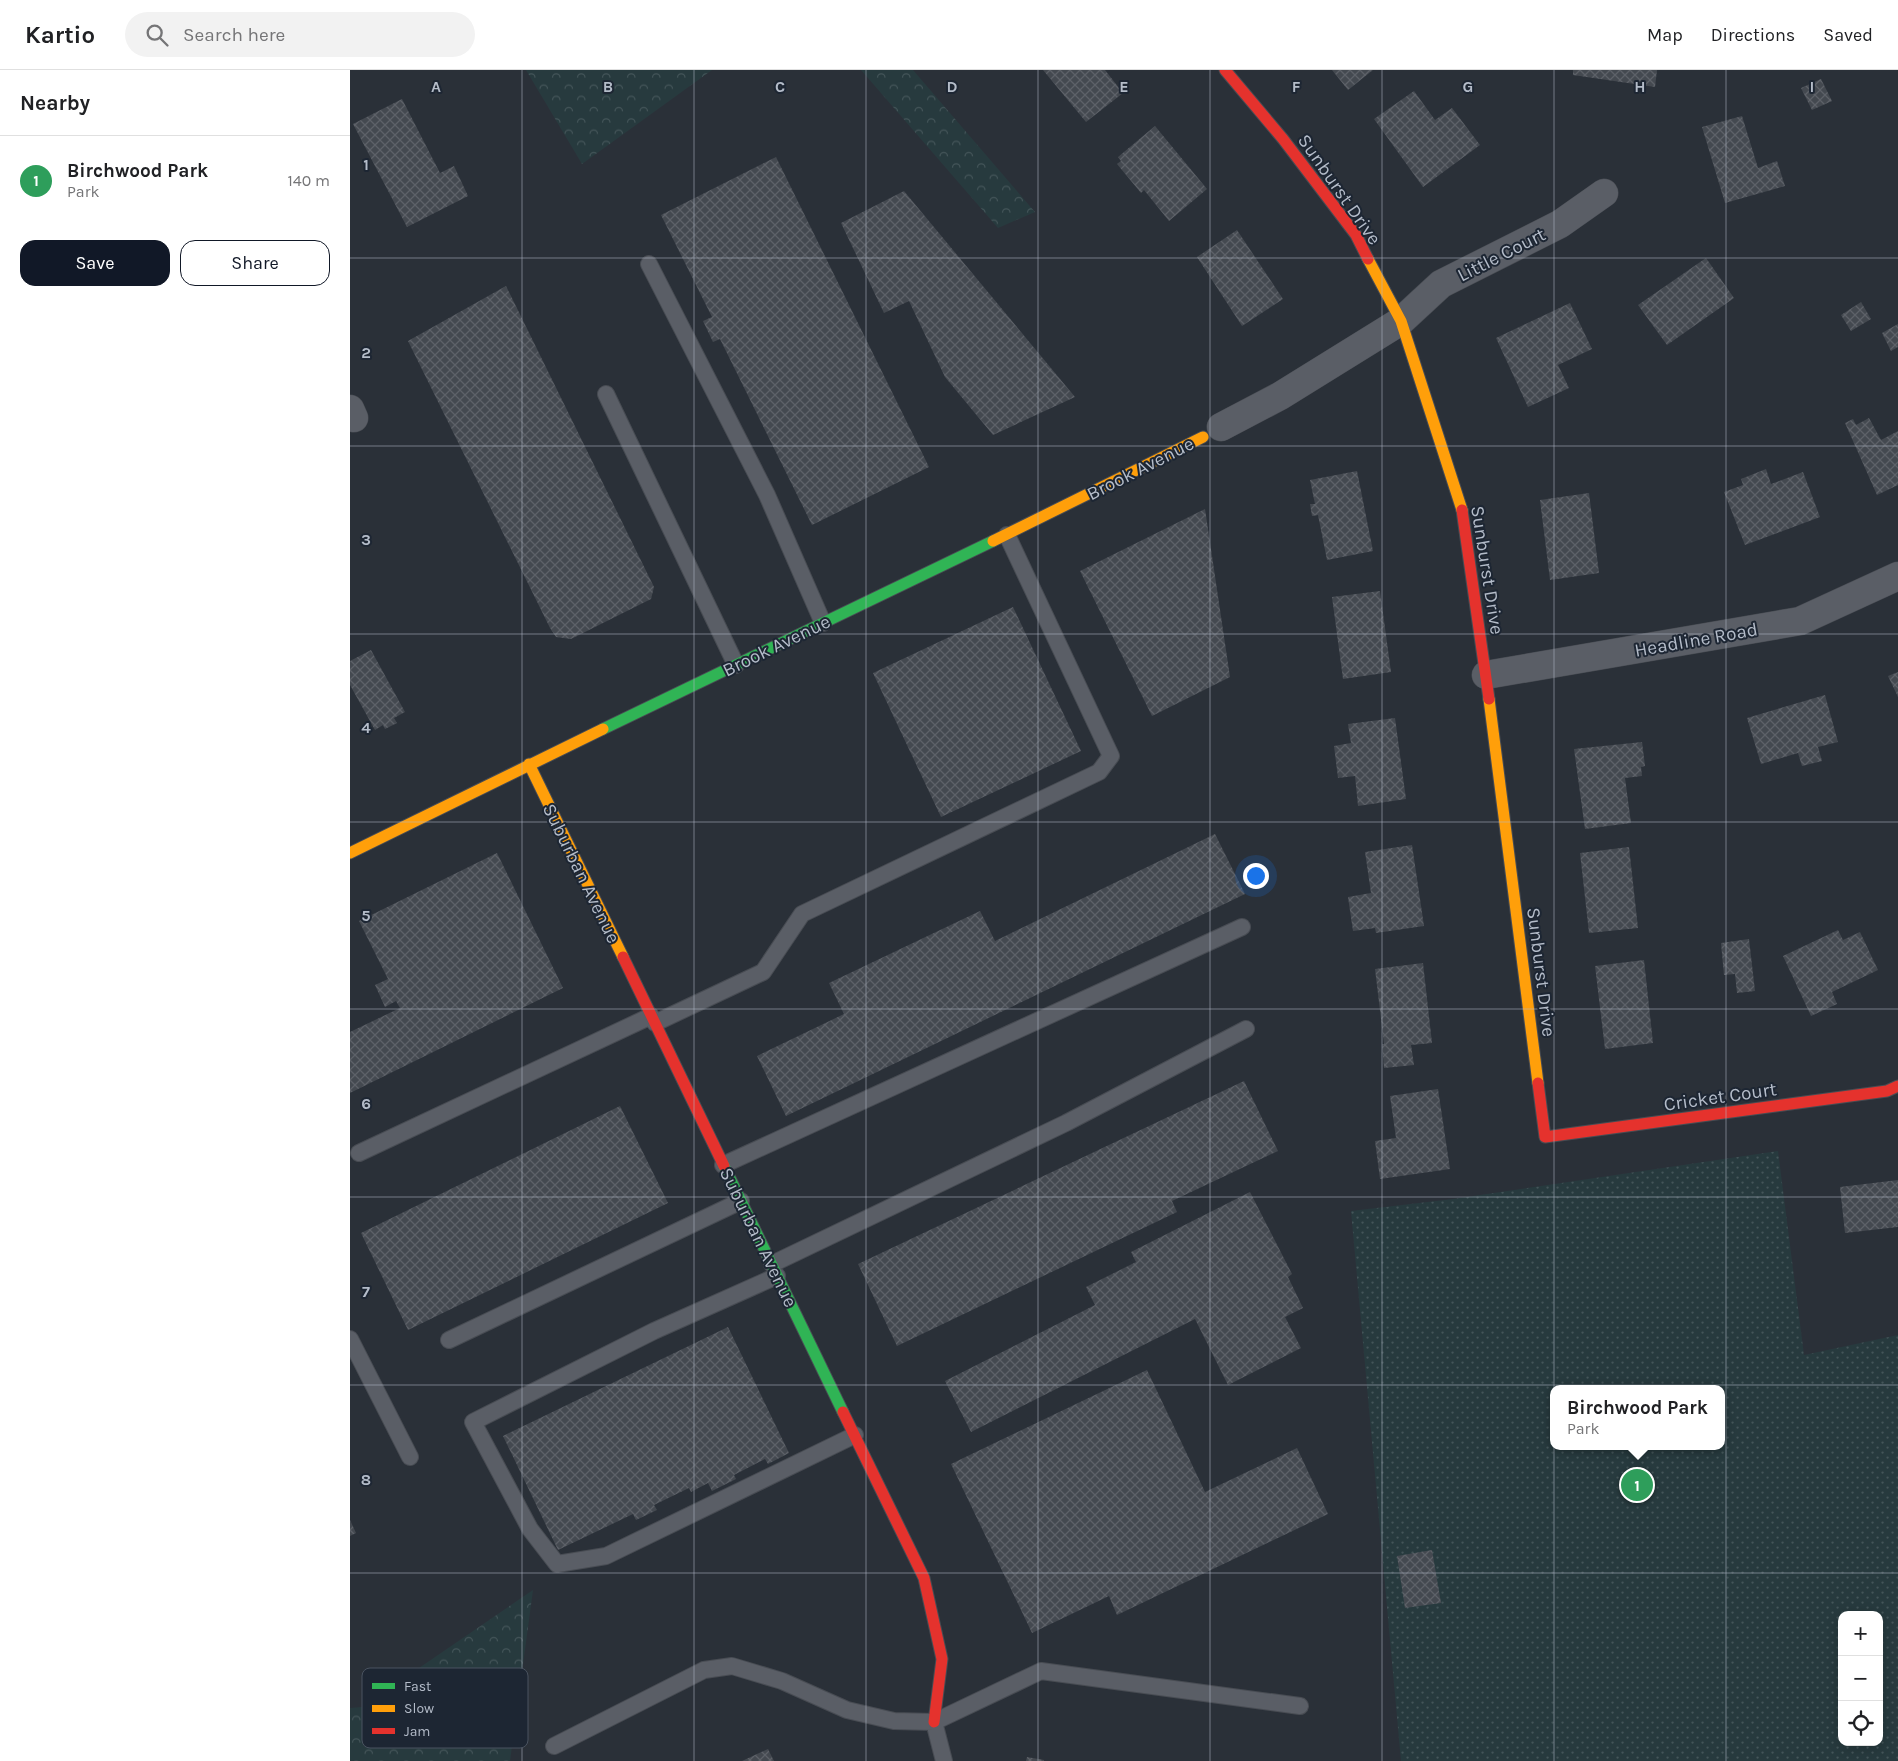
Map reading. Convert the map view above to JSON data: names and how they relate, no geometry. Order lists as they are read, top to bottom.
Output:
{
  "streets": {
    "street": [
      "Sunburst Drive",
      "Little Court",
      "Brook Avenue",
      "Headline Road",
      "Suburban Avenue",
      "Cricket Court"
    ]
  },
  "crossings": [
    ["Sunburst Drive", "Little Court"],
    ["Sunburst Drive", "Brook Avenue"],
    ["Sunburst Drive", "Headline Road"],
    ["Sunburst Drive", "Cricket Court"],
    ["Little Court", "Brook Avenue"],
    ["Brook Avenue", "Suburban Avenue"]
  ],
  "legend": ["Fast", "Slow", "Jam"],
  "page": {
    "header": "Kartio",
    "search": "Search here",
    "nav": ["Map", "Directions", "Saved"],
    "heading": "Nearby",
    "list": [
      {
        "mark": "1",
        "name": "Birchwood Park",
        "note": "Park",
        "value": "140 m"
      }
    ],
    "buttons": ["Save", "Share"],
    "popup": ["Birchwood Park", "Park"],
    "pins": "1",
    "map_buttons": ["+", "−"]
  },
  "grid": {
    "columns": [
      "A",
      "B",
      "C",
      "D",
      "E",
      "F",
      "G",
      "H",
      "I"
    ],
    "rows": [
      "1",
      "2",
      "3",
      "4",
      "5",
      "6",
      "7",
      "8"
    ]
  }
}
